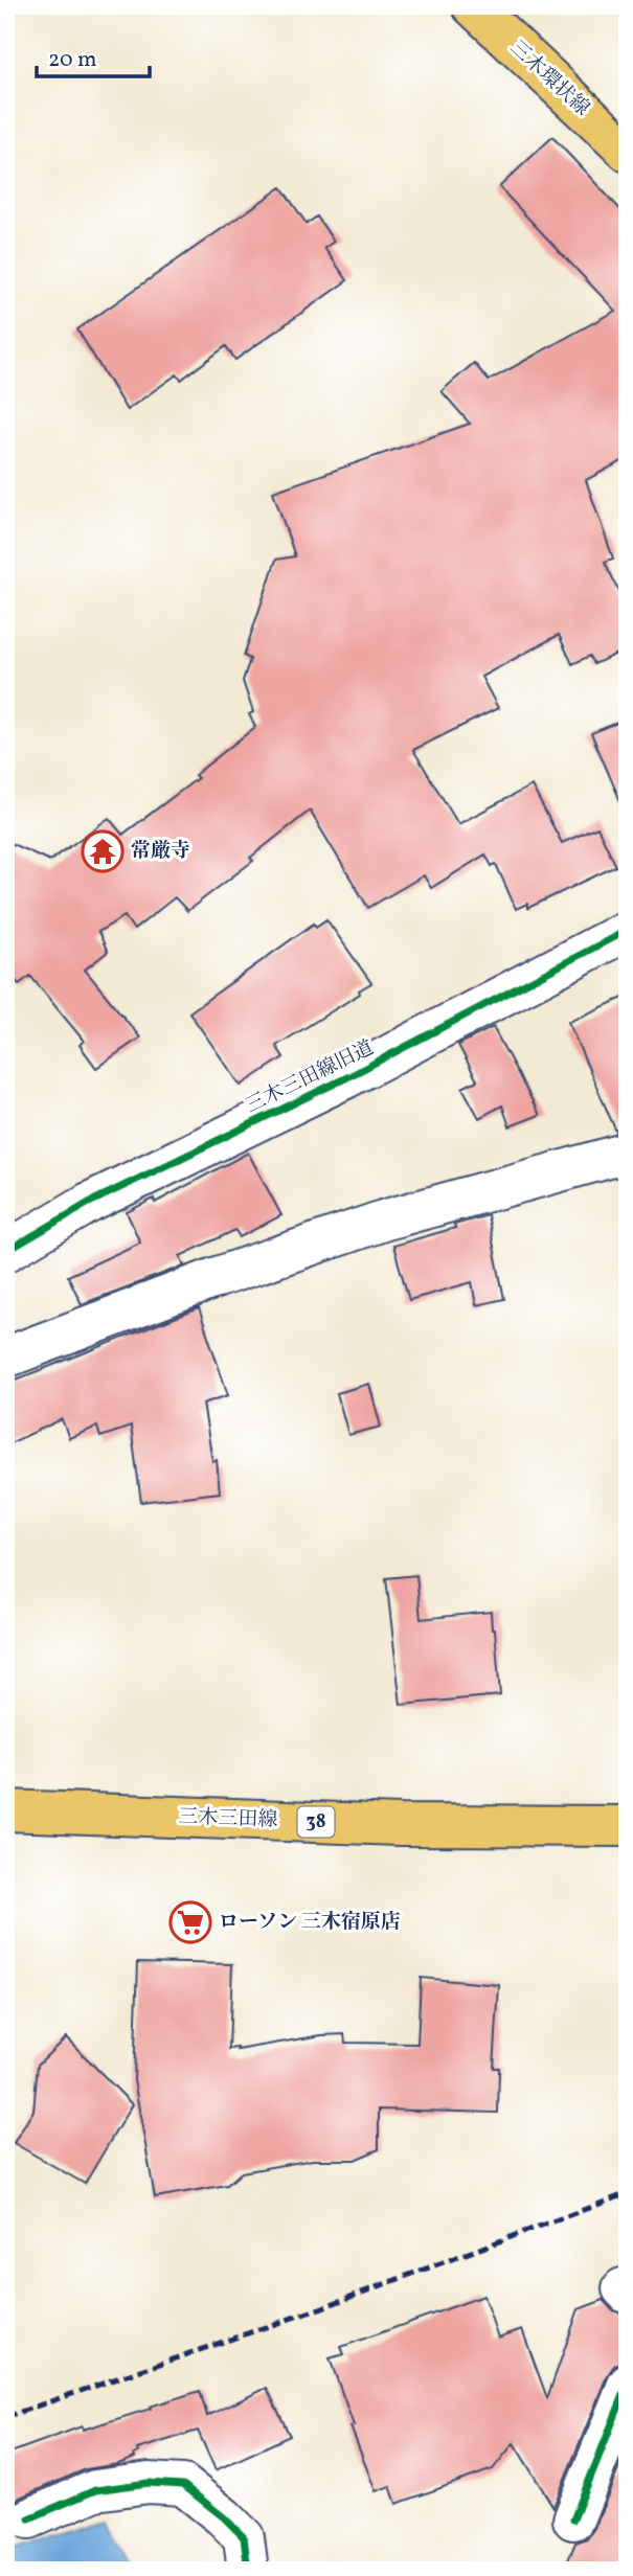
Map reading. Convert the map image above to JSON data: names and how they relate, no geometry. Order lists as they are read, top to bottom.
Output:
{
  "streets": {
    "main road": ["三木環状線", "三木三田線", "38"],
    "street": ["三木三田線旧道"]
  },
  "places": {
    "temple": ["常厳寺"],
    "supermarket": ["ローソン 三木宿原店"]
  },
  "scale_bar": "20 m"
}
